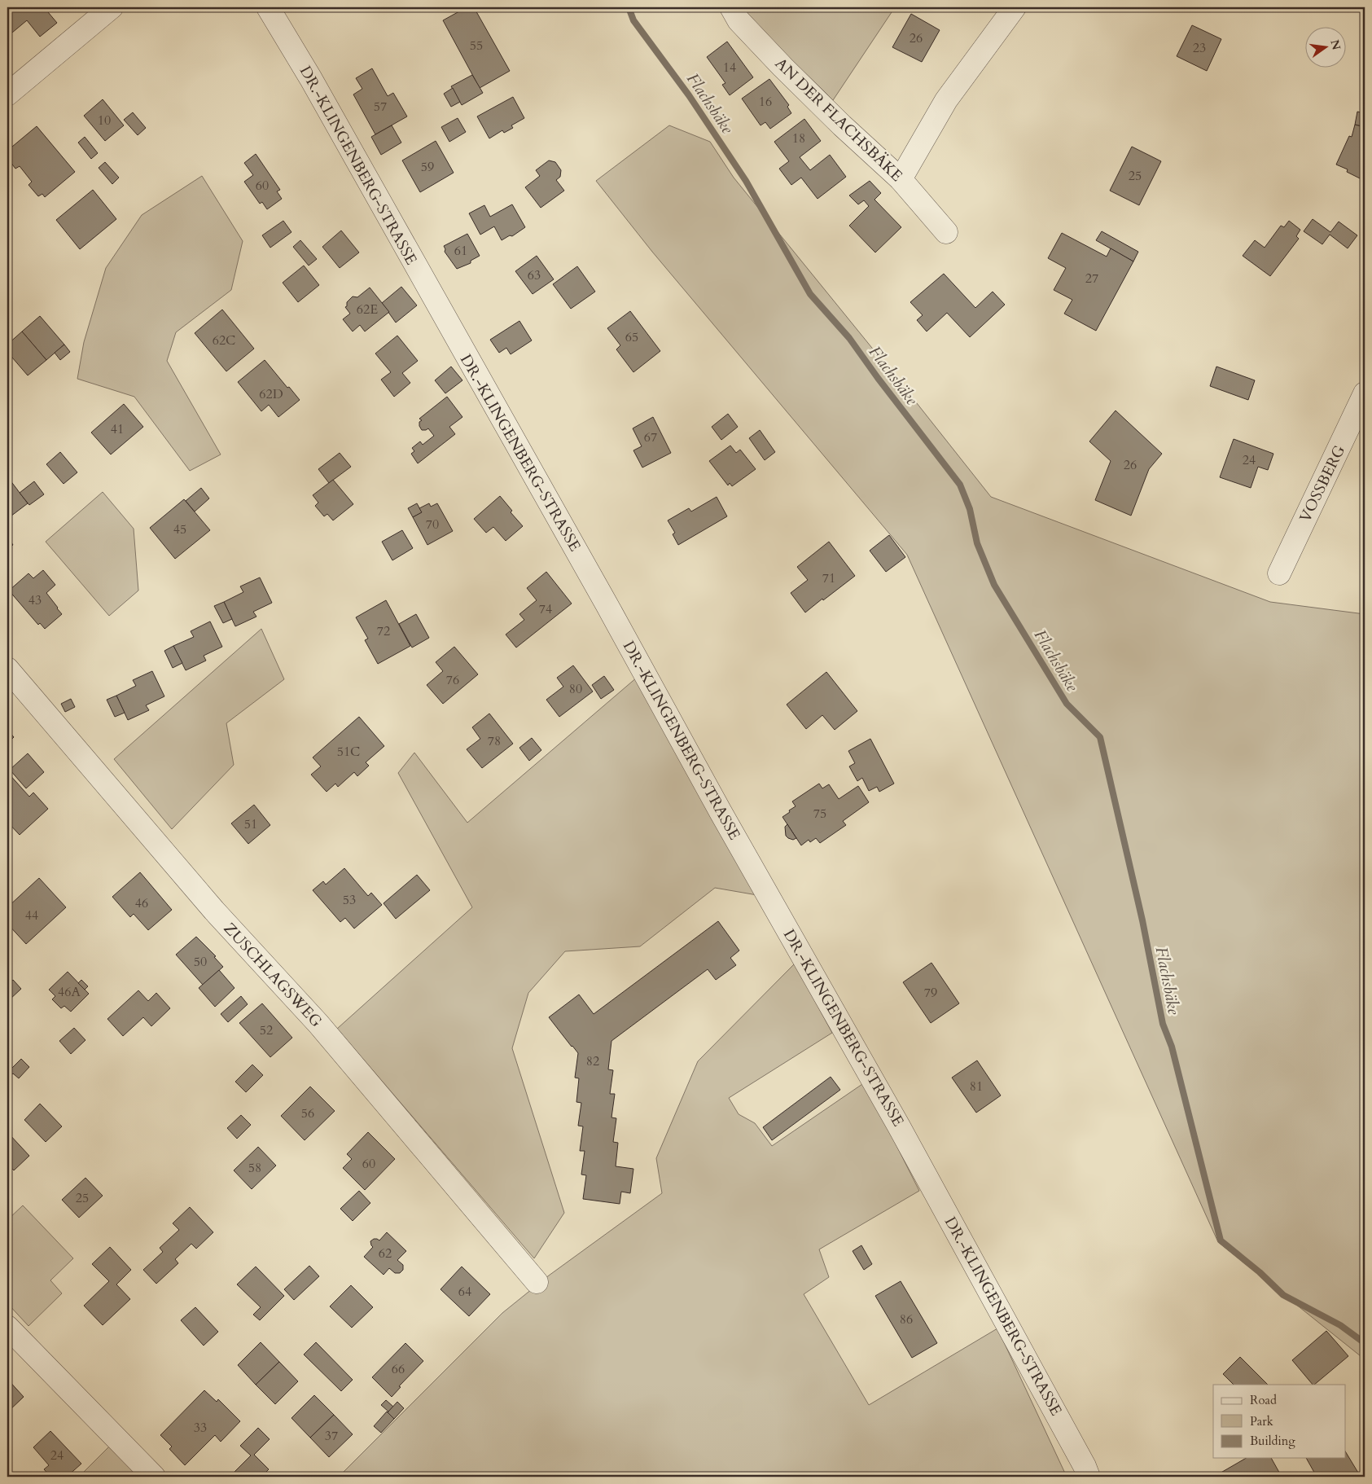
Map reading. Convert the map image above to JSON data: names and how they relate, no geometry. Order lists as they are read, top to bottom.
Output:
{
  "streets": {
    "street": [
      "AN DER FLACHSBÄKE",
      "DR.-KLINGENBERG-STRASSE",
      "VOSSBERG",
      "ZUSCHLAGSWEG"
    ]
  },
  "water": ["Flachsbäke"],
  "house_numbers": [
    "26",
    "55",
    "23",
    "14",
    "16",
    "57",
    "10",
    "18",
    "59",
    "25",
    "60",
    "61",
    "63",
    "27",
    "62E",
    "65",
    "62C",
    "62D",
    "41",
    "67",
    "24",
    "26",
    "70",
    "45",
    "71",
    "43",
    "74",
    "72",
    "76",
    "80",
    "78",
    "51C",
    "75",
    "51",
    "53",
    "46",
    "44",
    "50",
    "46A",
    "79",
    "52",
    "82",
    "81",
    "56",
    "60",
    "58",
    "25",
    "62",
    "64",
    "86",
    "66",
    "33",
    "37",
    "24"
  ],
  "legend": ["Road", "Park", "Building"],
  "north": "right"
}
